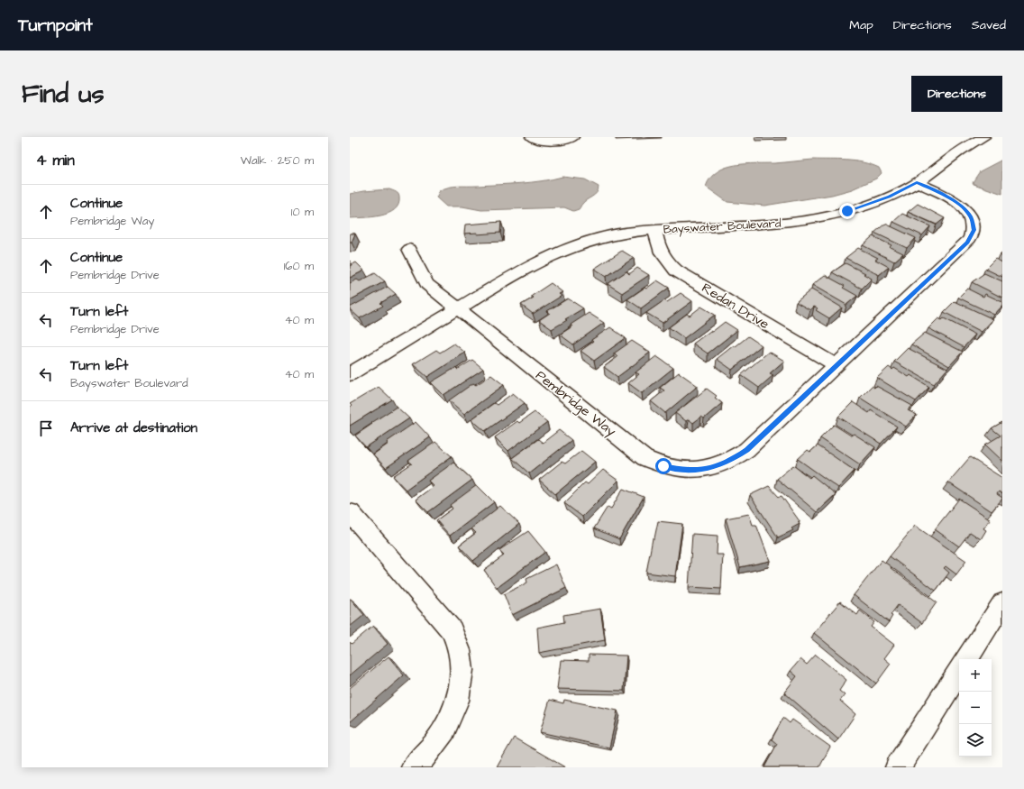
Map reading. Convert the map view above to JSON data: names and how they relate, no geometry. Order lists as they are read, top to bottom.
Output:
{
  "streets": {
    "street": ["Bayswater Boulevard", "Redan Drive", "Pembridge Way"]
  },
  "crossings": [
    ["Bayswater Boulevard", "Redan Drive"],
    ["Bayswater Boulevard", "Pembridge Way"],
    ["Redan Drive", "Pembridge Way"]
  ],
  "page": {
    "header": "Turnpoint",
    "nav": ["Map", "Directions", "Saved"],
    "buttons": "Directions",
    "title": "Find us",
    "heading": ["4 min", "Walk · 250 m"],
    "list": [
      ["Continue", "Pembridge Way", "10 m"],
      ["Continue", "Pembridge Drive", "160 m"],
      ["Turn left", "Pembridge Drive", "40 m"],
      ["Turn left", "Bayswater Boulevard", "40 m"],
      "Arrive at destination"
    ],
    "map_buttons": ["+", "−"]
  }
}
